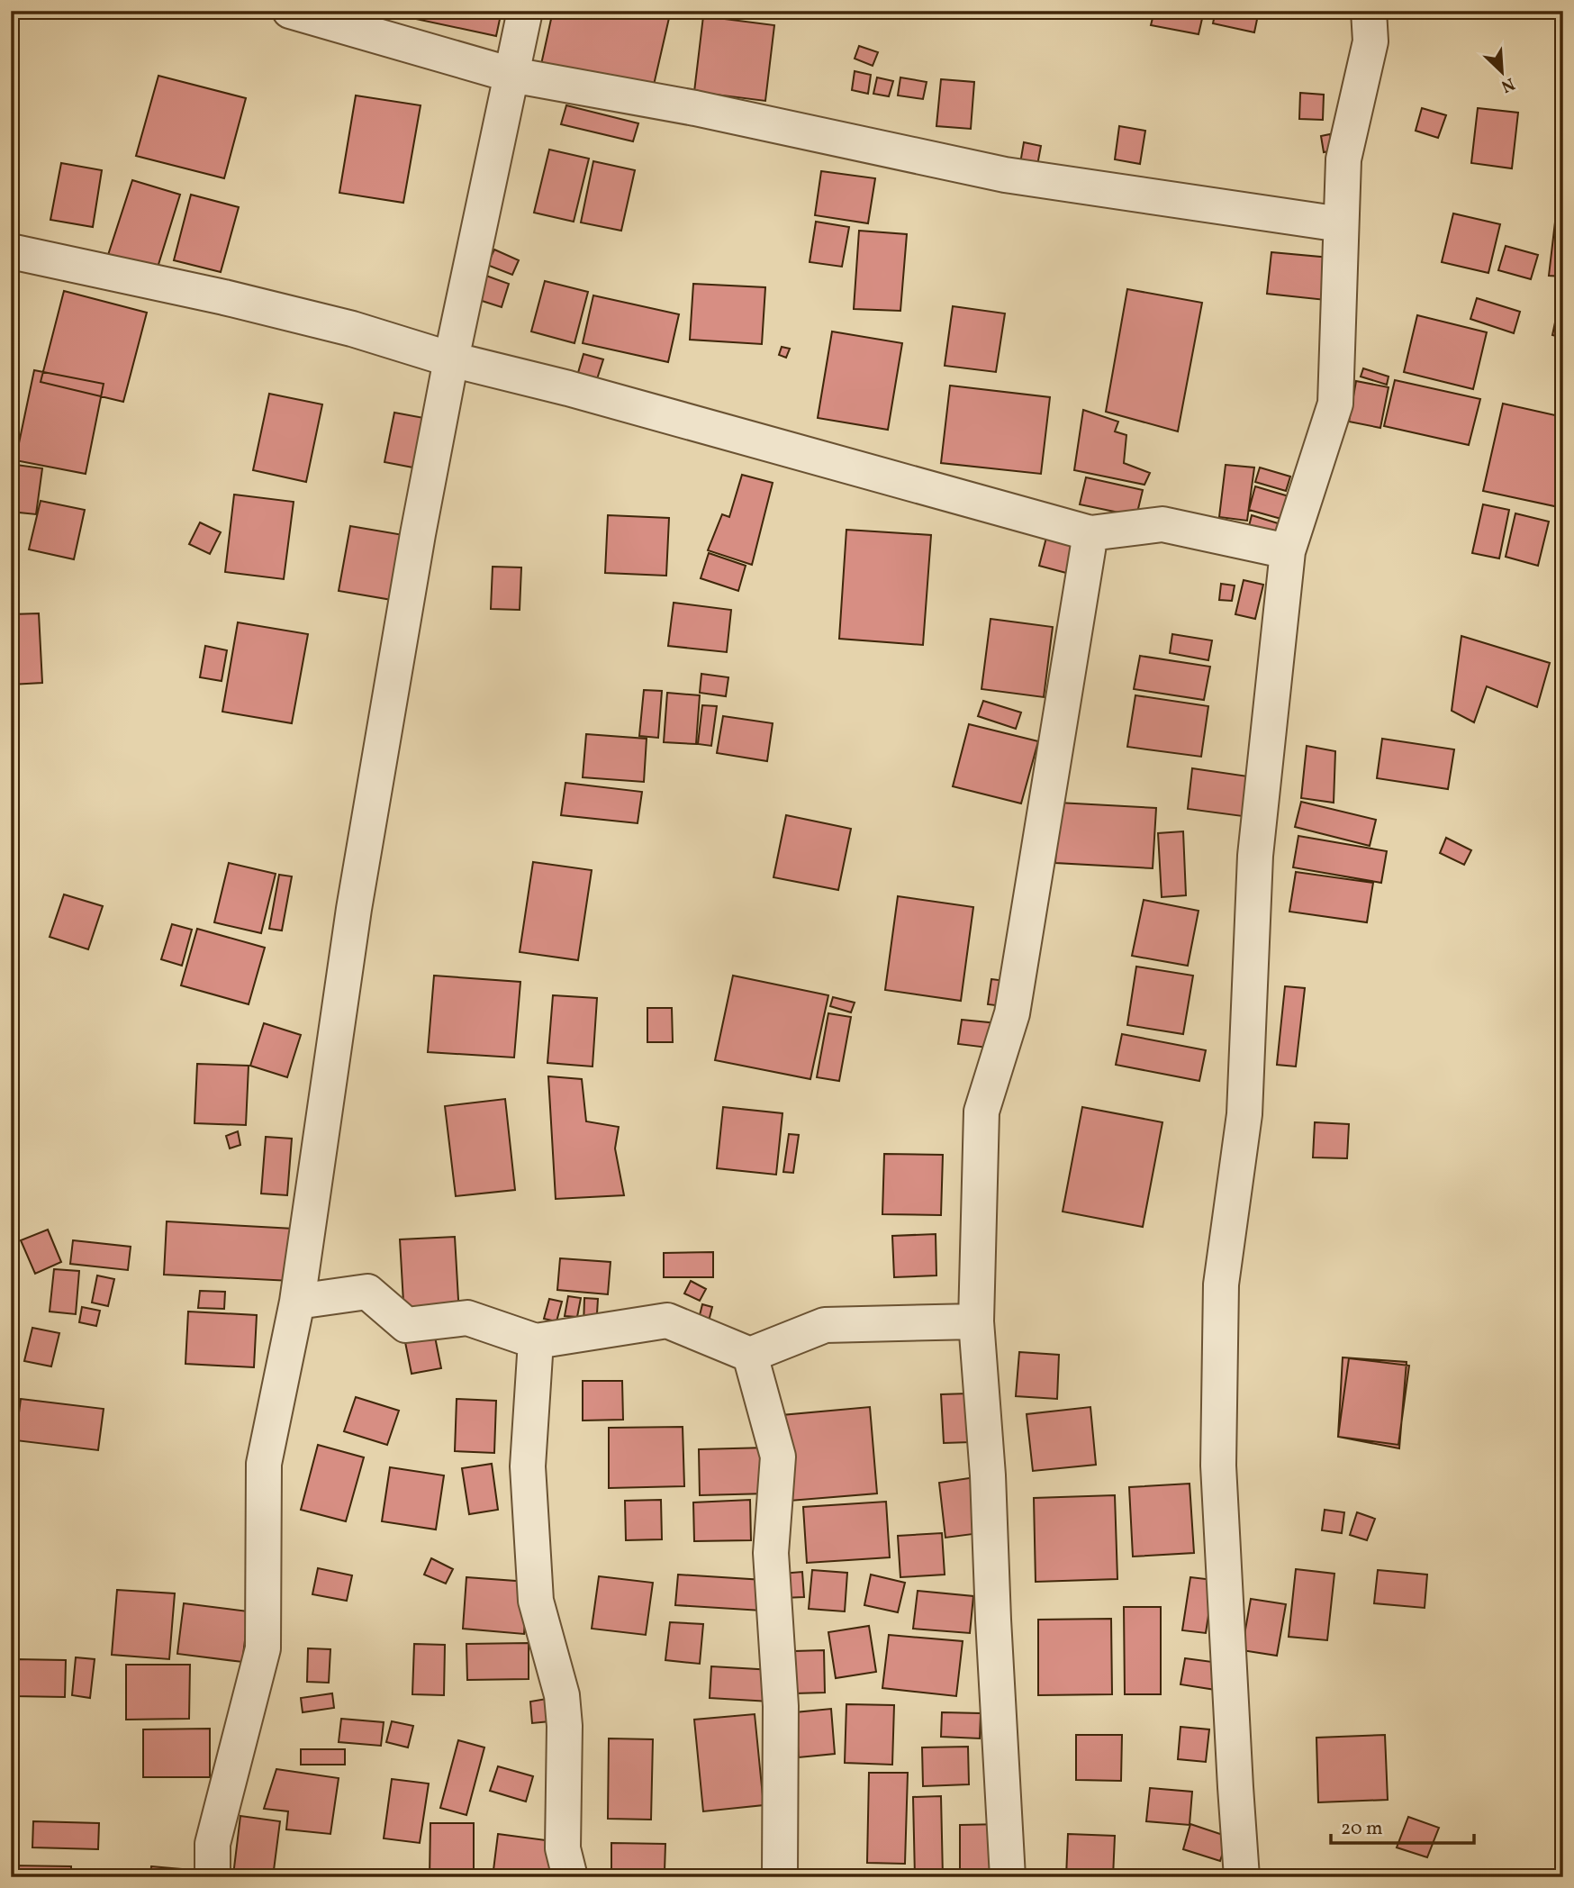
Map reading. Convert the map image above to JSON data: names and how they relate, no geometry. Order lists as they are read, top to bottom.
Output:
{
  "scale_bar": "20 m",
  "north": "bottom right"
}
